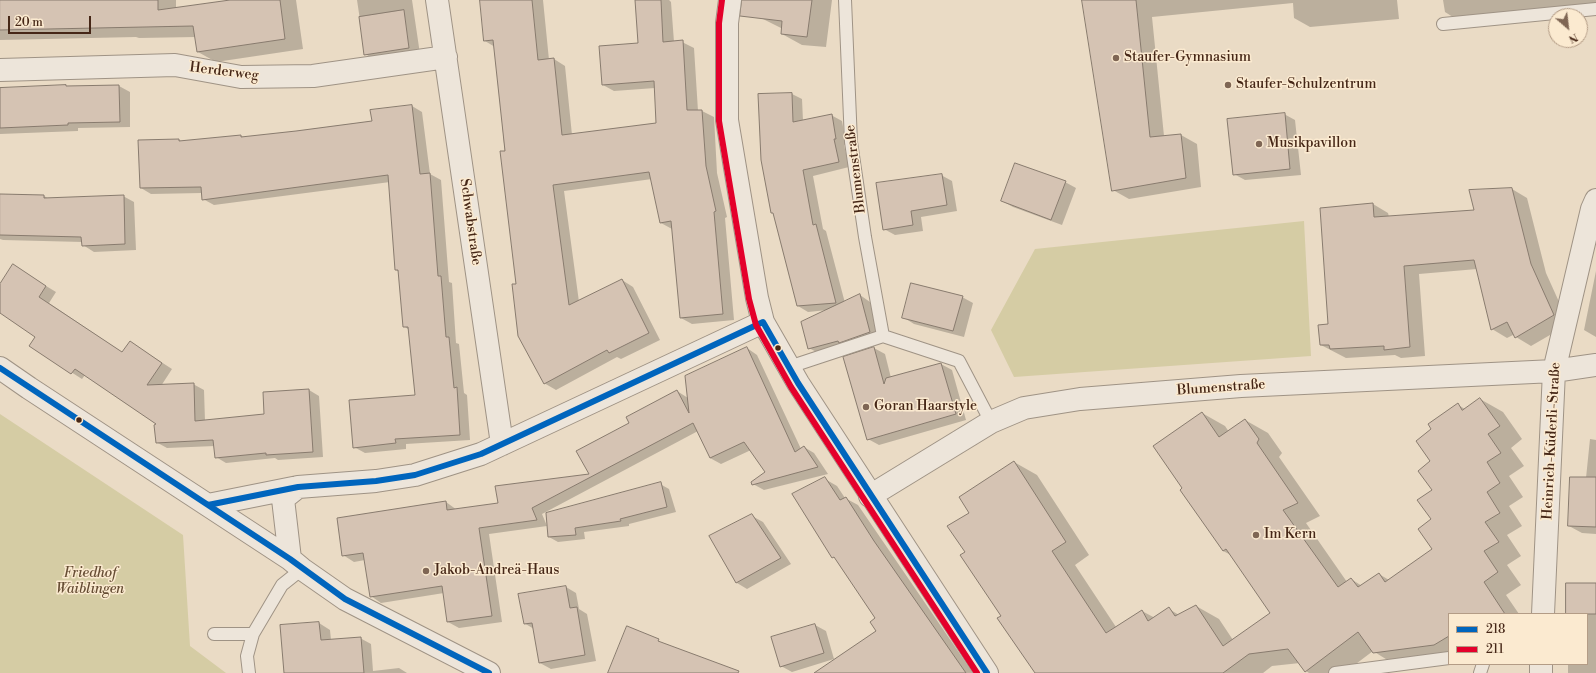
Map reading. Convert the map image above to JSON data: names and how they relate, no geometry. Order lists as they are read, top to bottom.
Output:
{
  "streets": {
    "street": [
      "Herderweg",
      "Blumenstraße",
      "Schwabstraße",
      "Heinrich-Küderli-Straße"
    ]
  },
  "crossings": [
    ["Herderweg", "Schwabstraße"],
    ["Blumenstraße", "Heinrich-Küderli-Straße"]
  ],
  "parks": ["Friedhof Waiblingen"],
  "places": [
    "Staufer-Gymnasium",
    "Staufer-Schulzentrum",
    "Musikpavillon",
    "Goran Haarstyle",
    "Im Kern",
    "Jakob-Andreä-Haus"
  ],
  "lines": ["transit line 211", "transit line 218"],
  "legend": ["218", "211"],
  "scale_bar": "20 m",
  "north": "bottom right"
}
